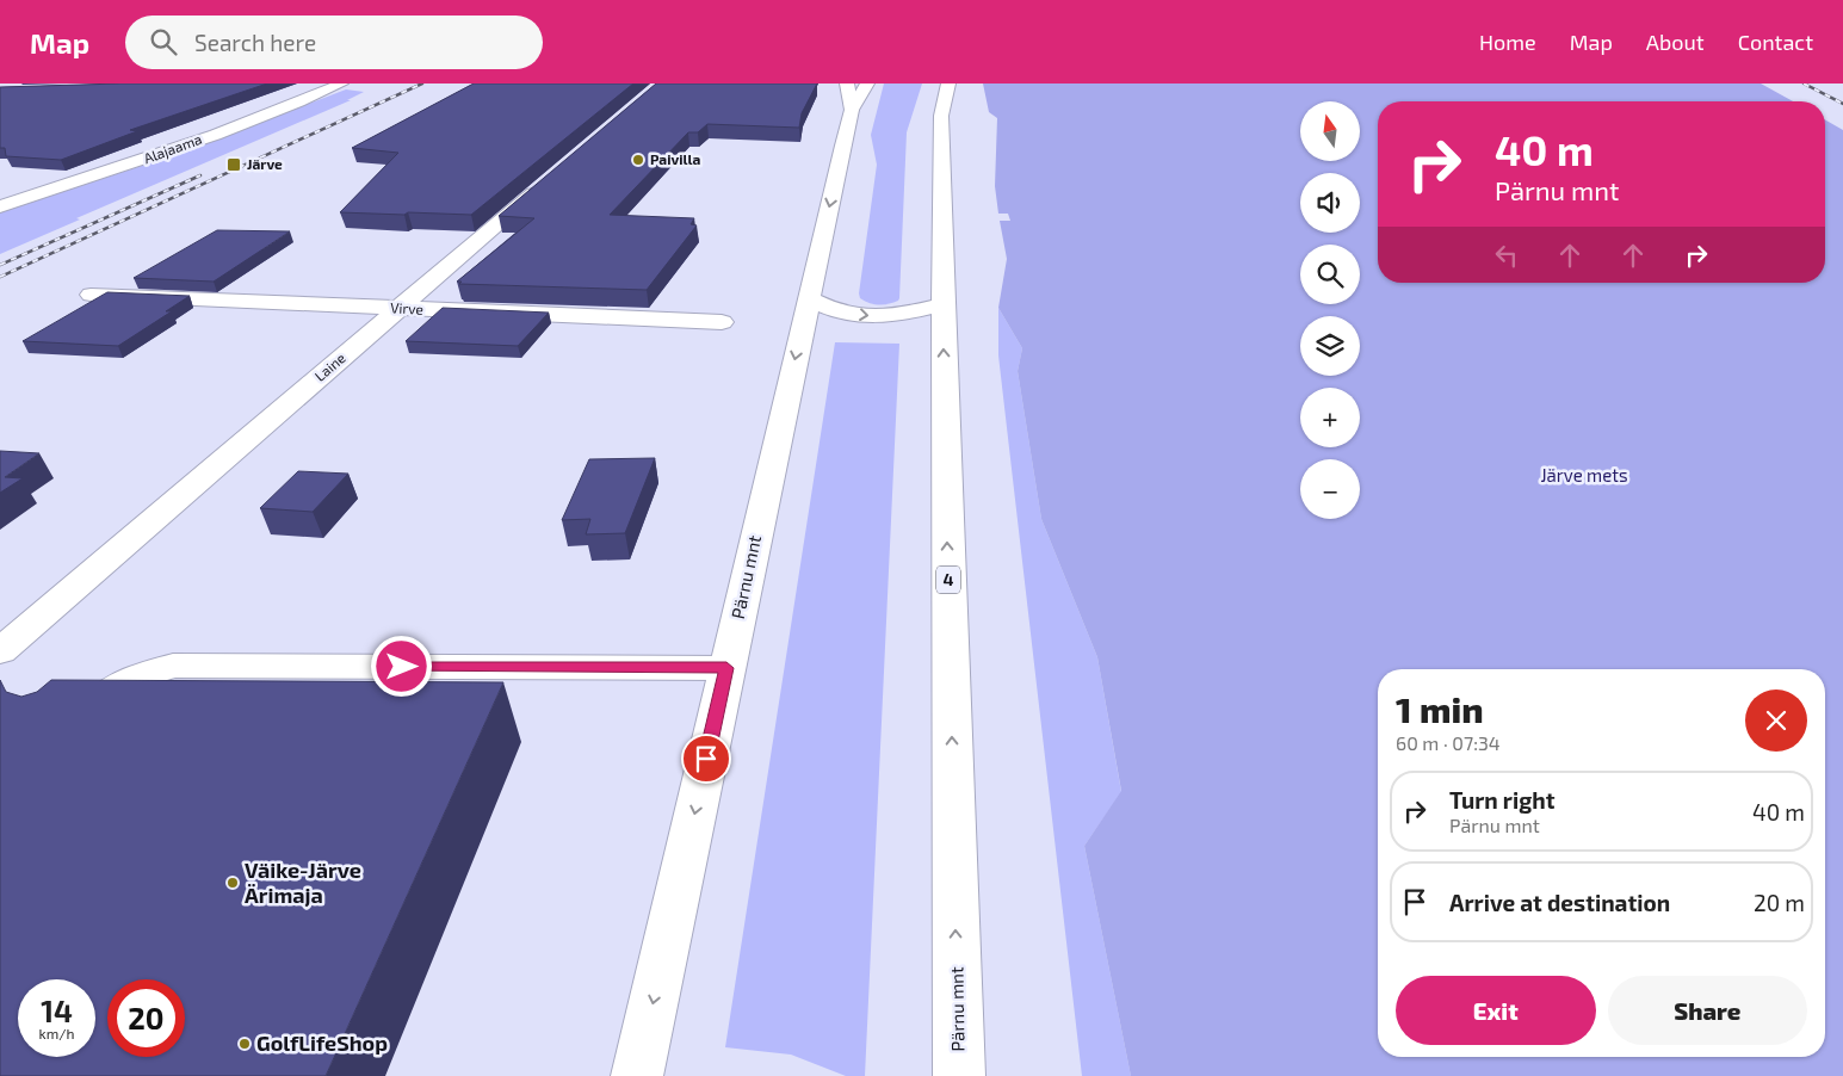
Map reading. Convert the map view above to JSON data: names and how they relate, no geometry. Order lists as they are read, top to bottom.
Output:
{
  "streets": {
    "main road": [
      "Alajaama",
      "Virve",
      "Laine",
      "Pärnu mnt",
      "4"
    ]
  },
  "crossings": [
    ["Virve", "Laine"]
  ],
  "parks": ["Järve mets"],
  "places": {
    "other": ["Paivilla", "Väike-Järve Ärimaja", "GolfLifeShop"],
    "transit": ["Järve"]
  },
  "north": "top",
  "page": {
    "header": "Map",
    "search": "Search here",
    "nav": [
      "Home",
      "Map",
      "About",
      "Contact"
    ],
    "map_buttons": ["+", "−"],
    "turn": ["40 m", "Pärnu mnt"],
    "heading": ["1 min", "60 m · 07:34"],
    "list": [
      {
        "name": "Turn right",
        "note": "Pärnu mnt",
        "value": "40 m"
      },
      {
        "name": "Arrive at destination",
        "value": "20 m"
      }
    ],
    "buttons": ["Exit", "Share"],
    "speed": "14 km/h",
    "limit": "20"
  }
}
